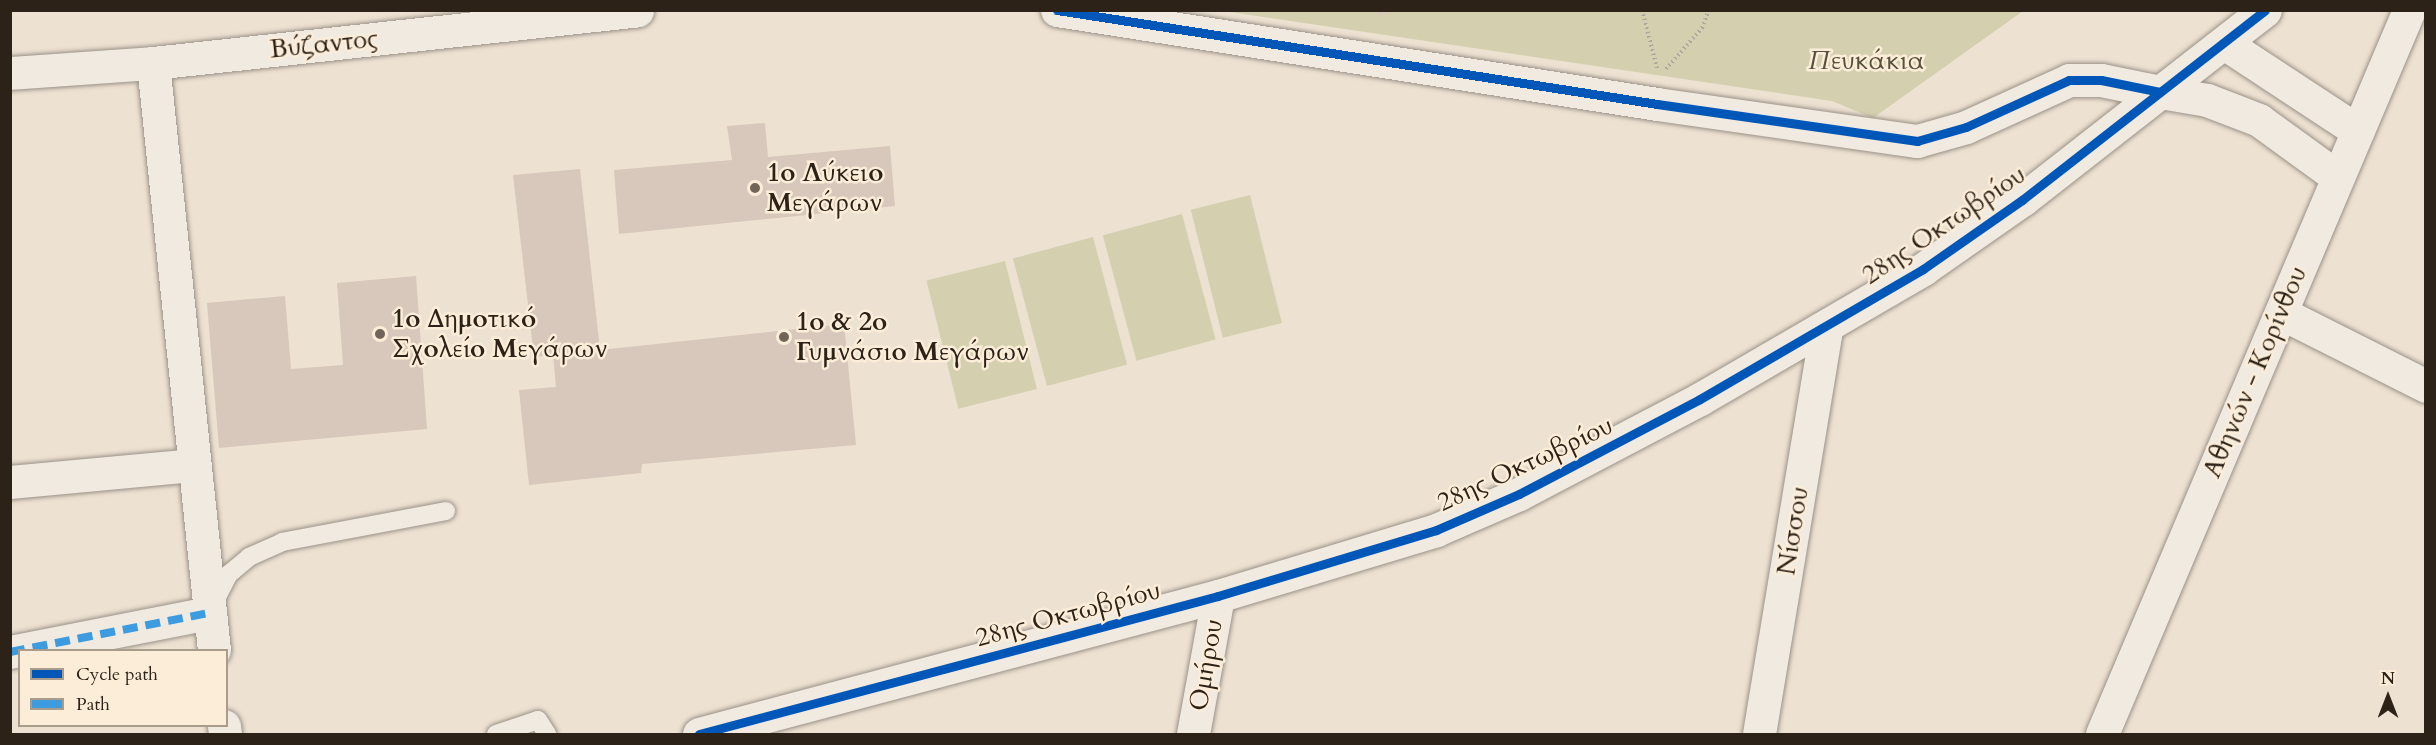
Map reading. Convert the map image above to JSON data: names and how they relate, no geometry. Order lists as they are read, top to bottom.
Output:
{
  "streets": {
    "street": [
      "Βύζαντος",
      "28ης Οκτωβρίου",
      "Αθηνών - Κορίνθου",
      "Νίσσου",
      "Ομήρου"
    ]
  },
  "crossings": [
    ["28ης Οκτωβρίου", "Νίσσου"],
    ["28ης Οκτωβρίου", "Ομήρου"]
  ],
  "parks": ["Πευκάκια"],
  "places": ["1ο Λύκειο Μεγάρων", "1ο Δημοτικό Σχολείο Μεγάρων", "1ο & 2ο Γυμνάσιο Μεγάρων"],
  "legend": ["Cycle path", "Path"],
  "north": "top"
}
